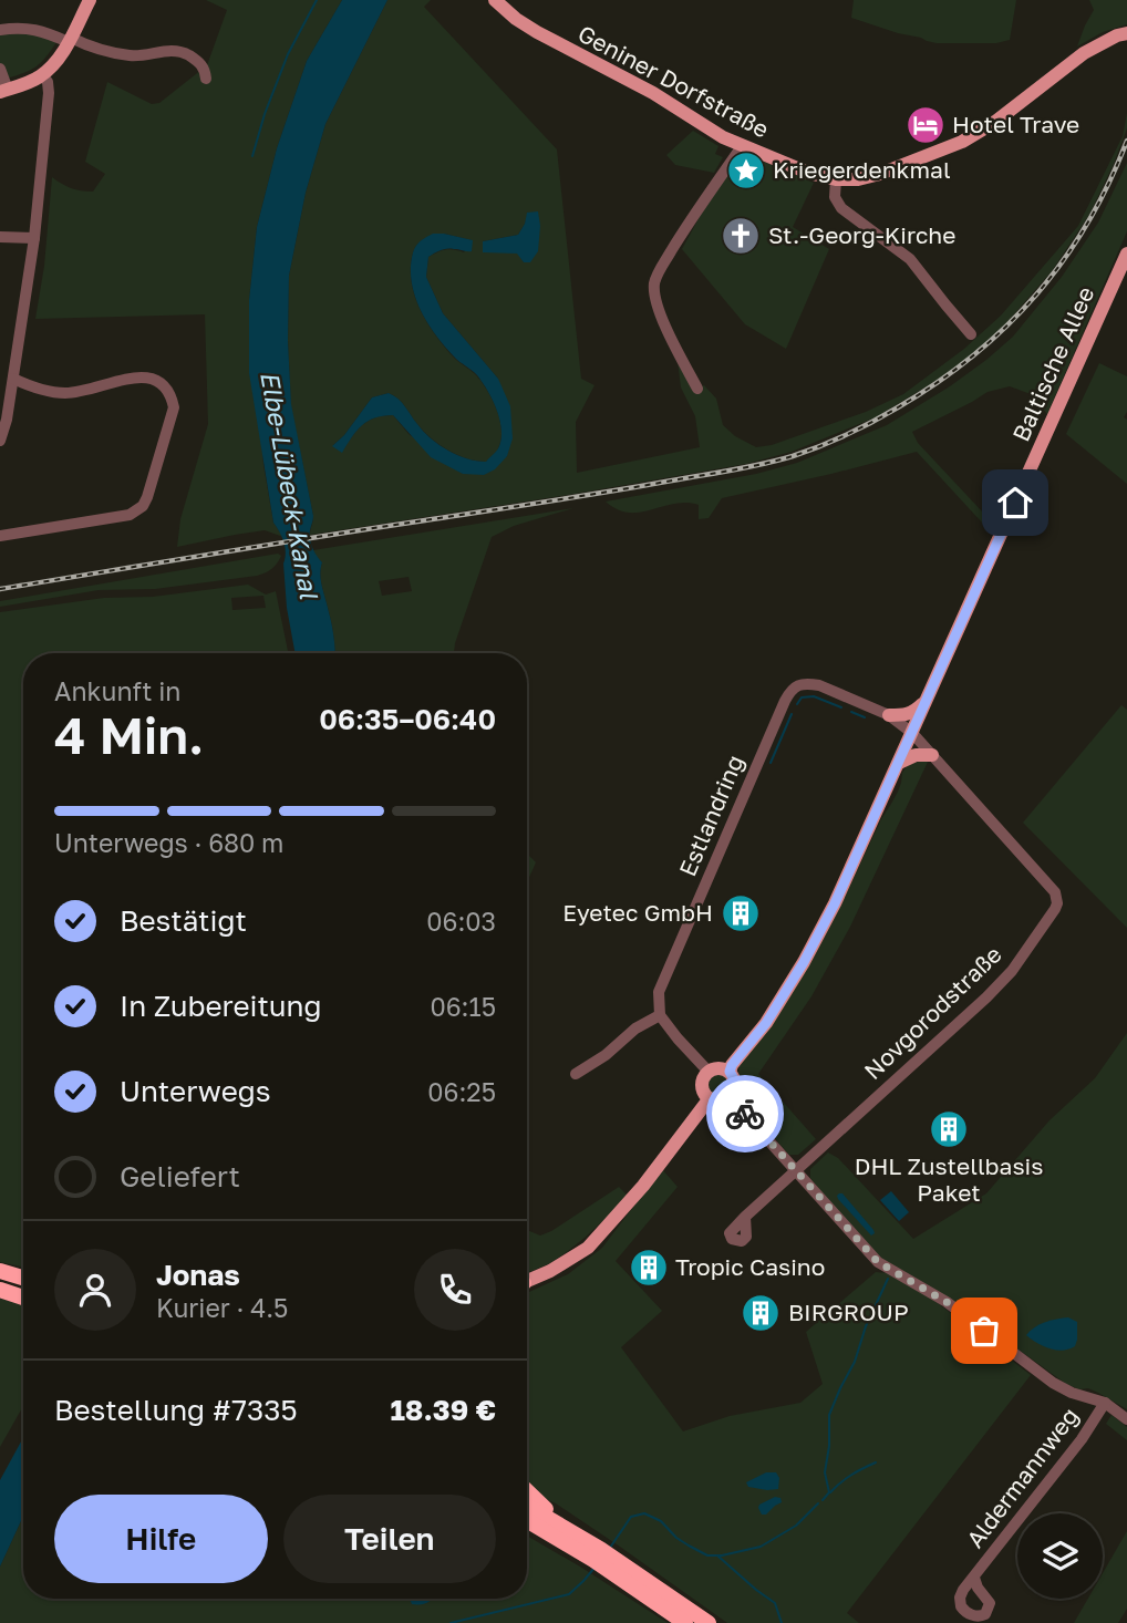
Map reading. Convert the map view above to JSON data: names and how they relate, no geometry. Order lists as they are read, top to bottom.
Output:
{
  "streets": {
    "main road": ["Geniner Dorfstraße", "Baltische Allee"],
    "street": ["Estlandring", "Novgorodstraße", "Aldermannweg"]
  },
  "crossings": [
    ["Baltische Allee", "Estlandring"],
    ["Baltische Allee", "Novgorodstraße"],
    ["Estlandring", "Novgorodstraße"]
  ],
  "water": ["Elbe-Lübeck-Kanal"],
  "places": {
    "hotel": ["Hotel Trave"],
    "place": ["Kriegerdenkmal"],
    "church": ["St.-Georg-Kirche"],
    "building": [
      "Eyetec GmbH",
      "DHL Zustellbasis Paket",
      "Tropic Casino",
      "BIRGROUP"
    ]
  },
  "page": {
    "heading": ["4 Min.", "Ankunft in", "06:35–06:40"],
    "panel": [
      "Jonas",
      "Kurier · 4.5",
      "Bestellung #7335",
      "18.39 €"
    ],
    "bar": "Unterwegs · 680 m",
    "list": [
      ["Bestätigt", "06:03"],
      ["In Zubereitung", "06:15"],
      ["Unterwegs", "06:25"],
      "Geliefert"
    ],
    "buttons": ["Hilfe", "Teilen"]
  }
}
